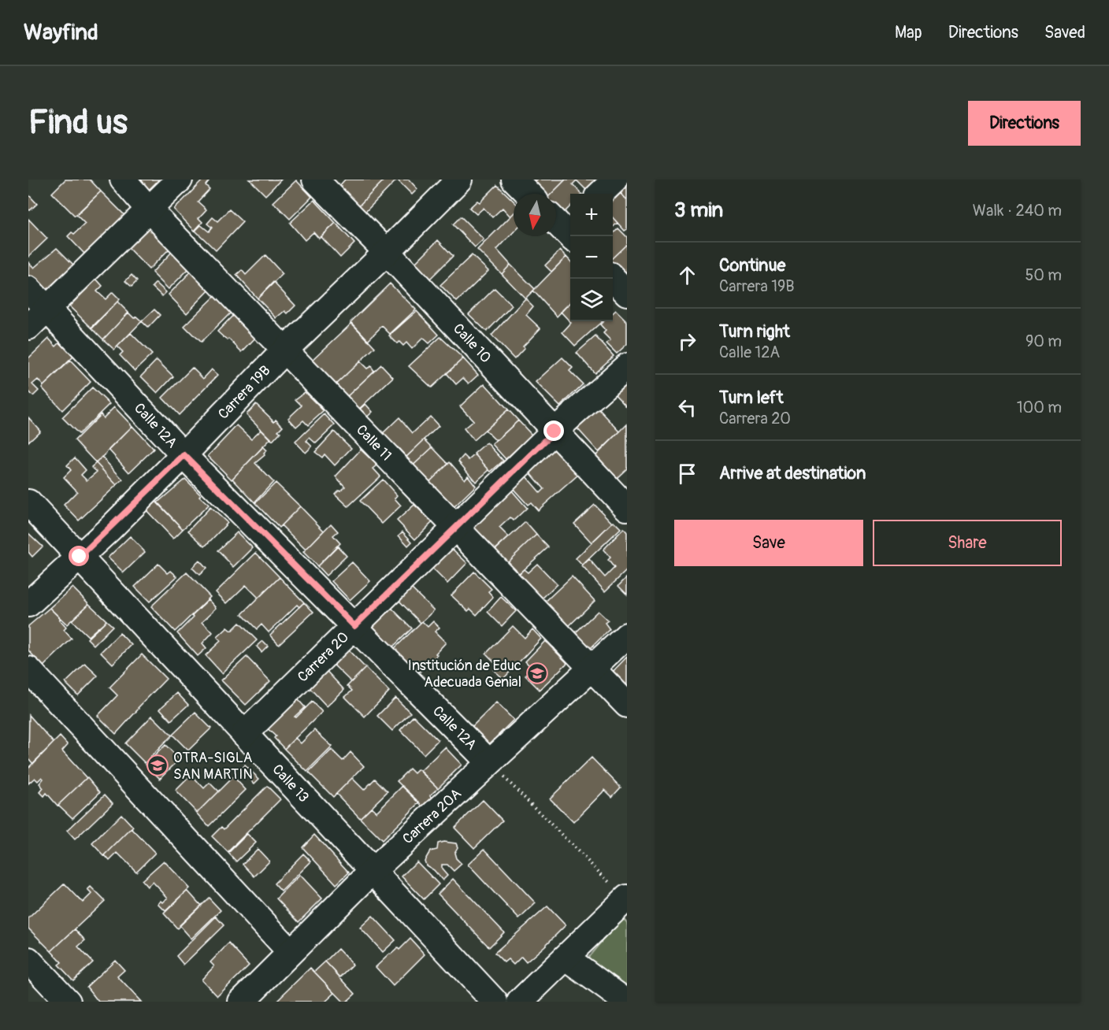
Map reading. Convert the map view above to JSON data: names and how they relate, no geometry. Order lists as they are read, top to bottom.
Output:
{
  "streets": {
    "street": [
      "Calle 10",
      "Carrera 19B",
      "Calle 12A",
      "Calle 11",
      "Carrera 20",
      "Calle 13",
      "Carrera 20A"
    ]
  },
  "crossings": [
    ["Calle 10", "Carrera 19B"],
    ["Calle 10", "Carrera 20"],
    ["Carrera 19B", "Calle 12A"],
    ["Carrera 19B", "Calle 11"],
    ["Carrera 19B", "Calle 13"],
    ["Calle 12A", "Carrera 20"],
    ["Calle 12A", "Carrera 20A"],
    ["Calle 11", "Carrera 20"],
    ["Calle 11", "Carrera 20A"],
    ["Carrera 20", "Calle 13"],
    ["Calle 13", "Carrera 20A"]
  ],
  "places": {
    "school or university": ["Institución de Educ Adecuada Genial", "OTRA-SIGLA SAN MARTIN"]
  },
  "north": "bottom",
  "page": {
    "header": "Wayfind",
    "nav": ["Map", "Directions", "Saved"],
    "buttons": [
      "Directions",
      ["Save", "Share"]
    ],
    "title": "Find us",
    "heading": ["3 min", "Walk · 240 m"],
    "map_buttons": ["+", "−"],
    "list": [
      ["Continue", "Carrera 19B", "50 m"],
      ["Turn right", "Calle 12A", "90 m"],
      ["Turn left", "Carrera 20", "100 m"],
      "Arrive at destination"
    ]
  }
}
